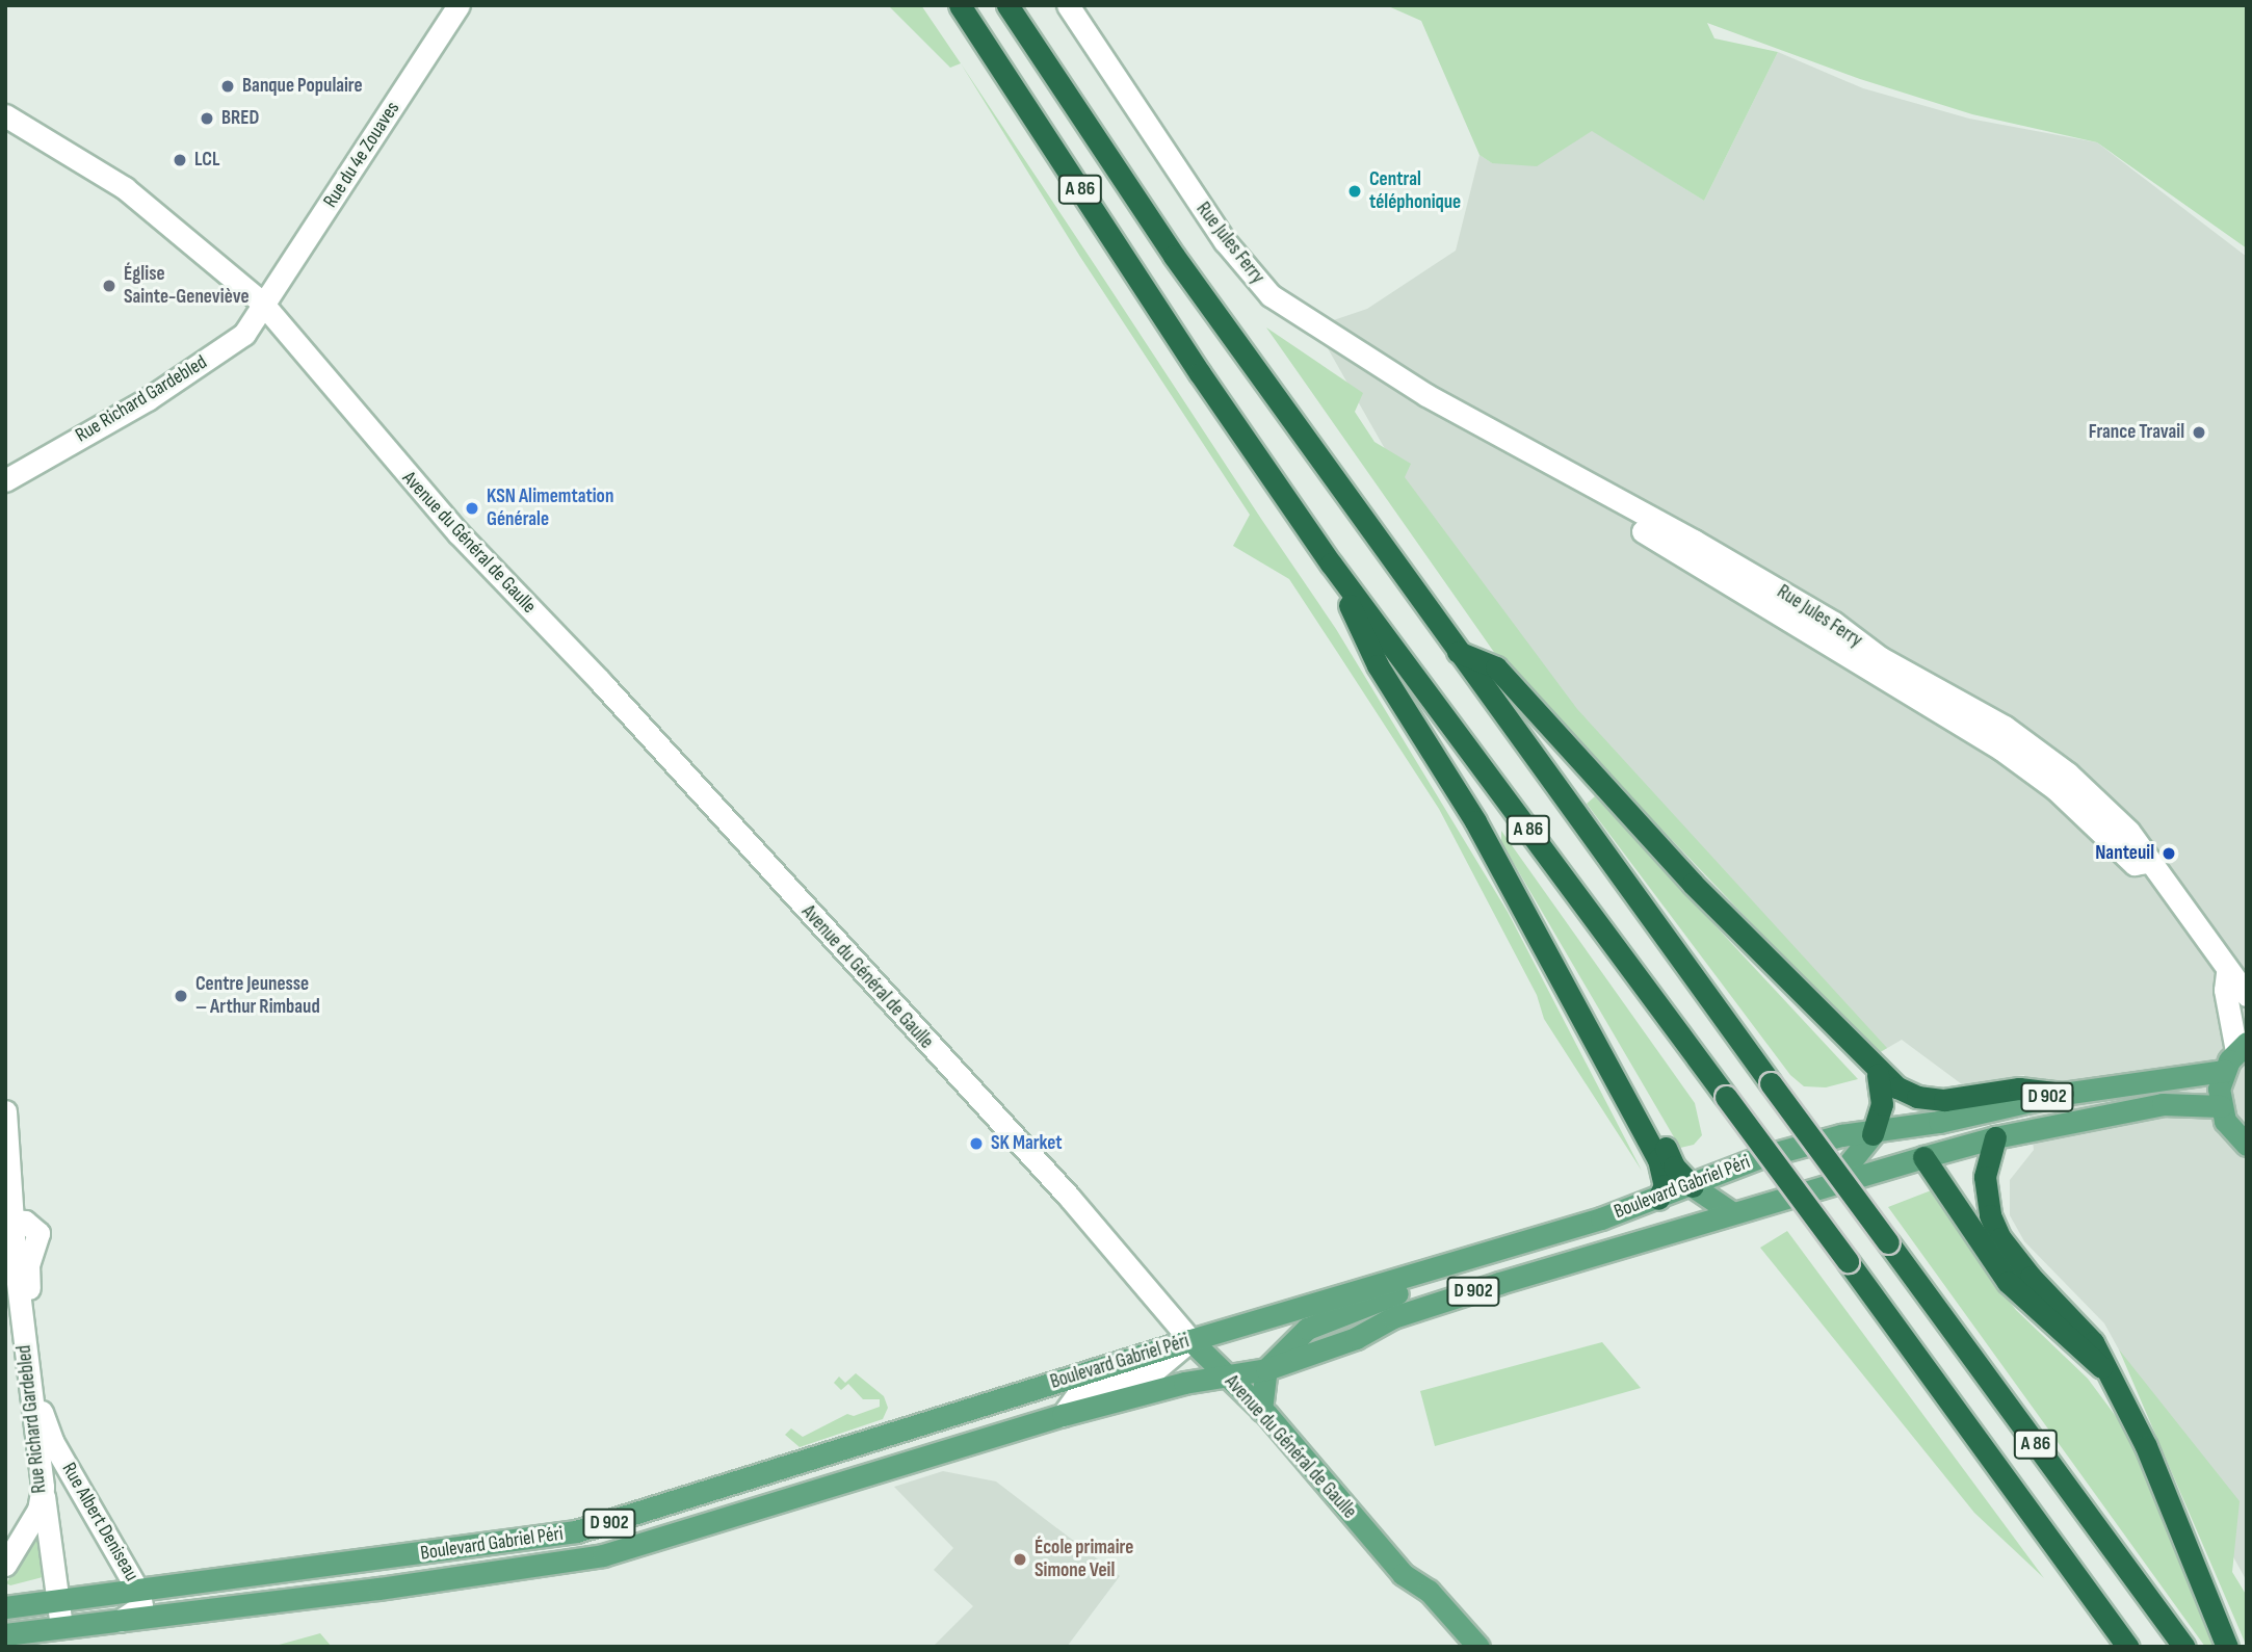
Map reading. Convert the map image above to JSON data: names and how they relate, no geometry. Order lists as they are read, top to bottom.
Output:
{
  "streets": {
    "highway": ["A 86"],
    "main road": [
      "Rue du 4e Zouaves",
      "Rue Jules Ferry",
      "Rue Richard Gardebled",
      "Avenue du Général de Gaulle",
      "D 902",
      "Boulevard Gabriel Péri",
      "Rue Albert Deniseau"
    ]
  },
  "crossings": [
    ["Rue du 4e Zouaves", "Rue Richard Gardebled"],
    ["Rue du 4e Zouaves", "Avenue du Général de Gaulle"],
    ["Rue Richard Gardebled", "Avenue du Général de Gaulle"],
    ["Rue Richard Gardebled", "Rue Albert Deniseau"],
    ["Avenue du Général de Gaulle", "Boulevard Gabriel Péri"],
    ["Boulevard Gabriel Péri", "Rue Albert Deniseau"]
  ],
  "places": [
    "Banque Populaire",
    "BRED",
    "LCL",
    "Central téléphonique",
    "Église Sainte-Geneviève",
    "France Travail",
    "KSN Alimemtation Générale",
    "Nanteuil",
    "Centre Jeunesse – Arthur Rimbaud",
    "SK Market",
    "École primaire Simone Veil"
  ]
}
